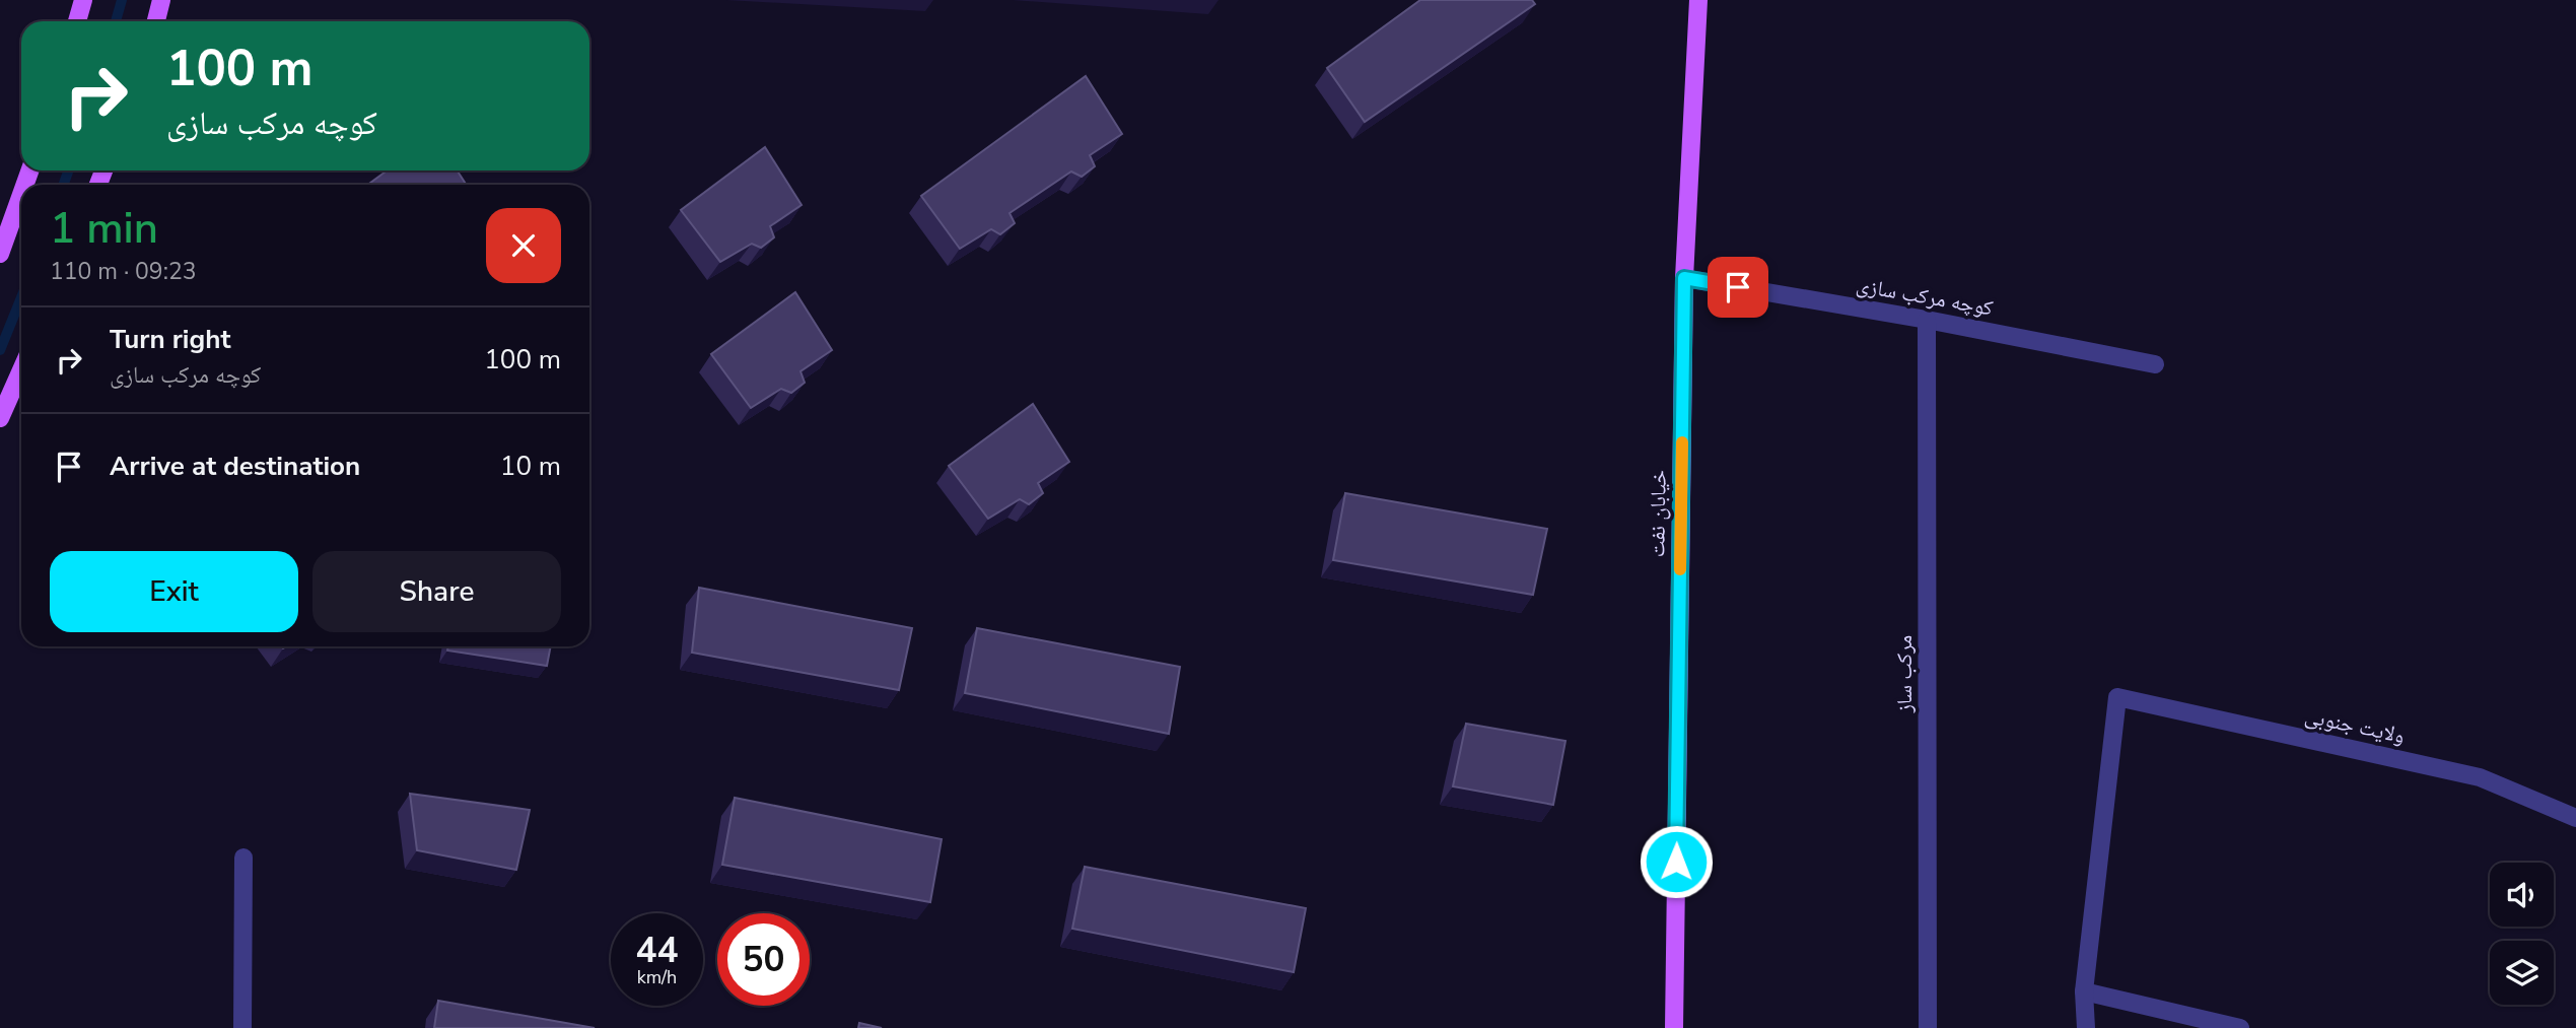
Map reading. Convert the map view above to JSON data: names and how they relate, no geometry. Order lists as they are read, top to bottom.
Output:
{
  "streets": {
    "main road": ["خیابان نفت"],
    "street": ["کوچه مرکب سازی", "مرکب ساز", "ولایت جنوبی"]
  },
  "crossings": [
    ["کوچه مرکب سازی", "خیابان نفت"],
    ["کوچه مرکب سازی", "مرکب ساز"]
  ],
  "page": {
    "turn": ["100 m", "کوچه مرکب سازی"],
    "heading": ["1 min", "110 m · 09:23"],
    "list": [
      {
        "name": "Turn right",
        "note": "کوچه مرکب سازی",
        "value": "100 m"
      },
      {
        "name": "Arrive at destination",
        "value": "10 m"
      }
    ],
    "buttons": ["Exit", "Share"],
    "speed": "44 km/h",
    "limit": "50"
  }
}
